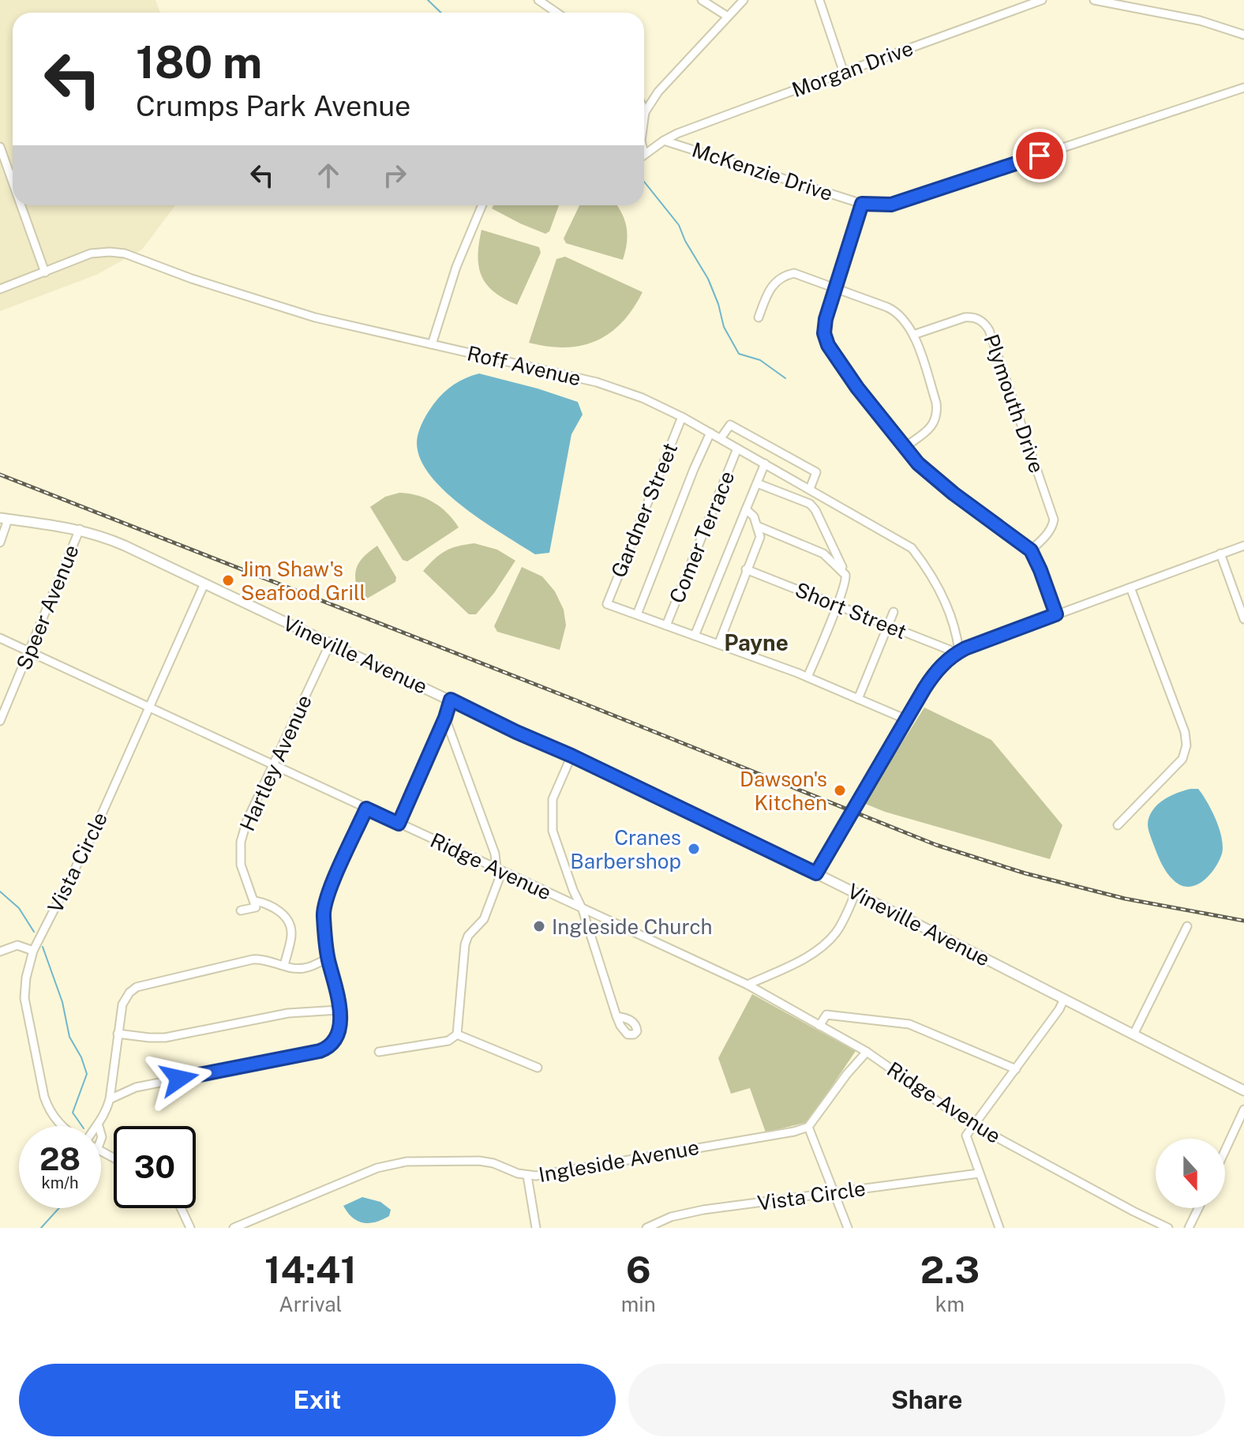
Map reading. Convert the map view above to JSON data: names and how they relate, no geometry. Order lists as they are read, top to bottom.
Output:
{
  "streets": {
    "main road": ["Vineville Avenue"],
    "street": [
      "Morgan Drive",
      "McKenzie Drive",
      "Roff Avenue",
      "Plymouth Drive",
      "Gardner Street",
      "Comer Terrace",
      "Speer Avenue",
      "Short Street",
      "Hartley Avenue",
      "Vista Circle",
      "Ridge Avenue",
      "Ingleside Avenue"
    ]
  },
  "crossings": [
    ["Morgan Drive", "McKenzie Drive"],
    ["Roff Avenue", "Gardner Street"],
    ["Roff Avenue", "Comer Terrace"],
    ["Roff Avenue", "Short Street"],
    ["Speer Avenue", "Vineville Avenue"],
    ["Speer Avenue", "Ridge Avenue"],
    ["Vineville Avenue", "Hartley Avenue"],
    ["Vineville Avenue", "Vista Circle"],
    ["Hartley Avenue", "Ridge Avenue"],
    ["Vista Circle", "Ridge Avenue"]
  ],
  "districts": ["Payne"],
  "places": [
    "Jim Shaw's Seafood Grill",
    "Dawson's Kitchen",
    "Cranes Barbershop",
    "Ingleside Church"
  ],
  "north": "bottom",
  "page": {
    "turn": ["180 m", "Crumps Park Avenue"],
    "speed": "28 km/h",
    "limit": "30",
    "eta": [
      "14:41",
      "Arrival",
      "6",
      "min",
      "2.3",
      "km"
    ],
    "buttons": ["Exit", "Share"]
  }
}
